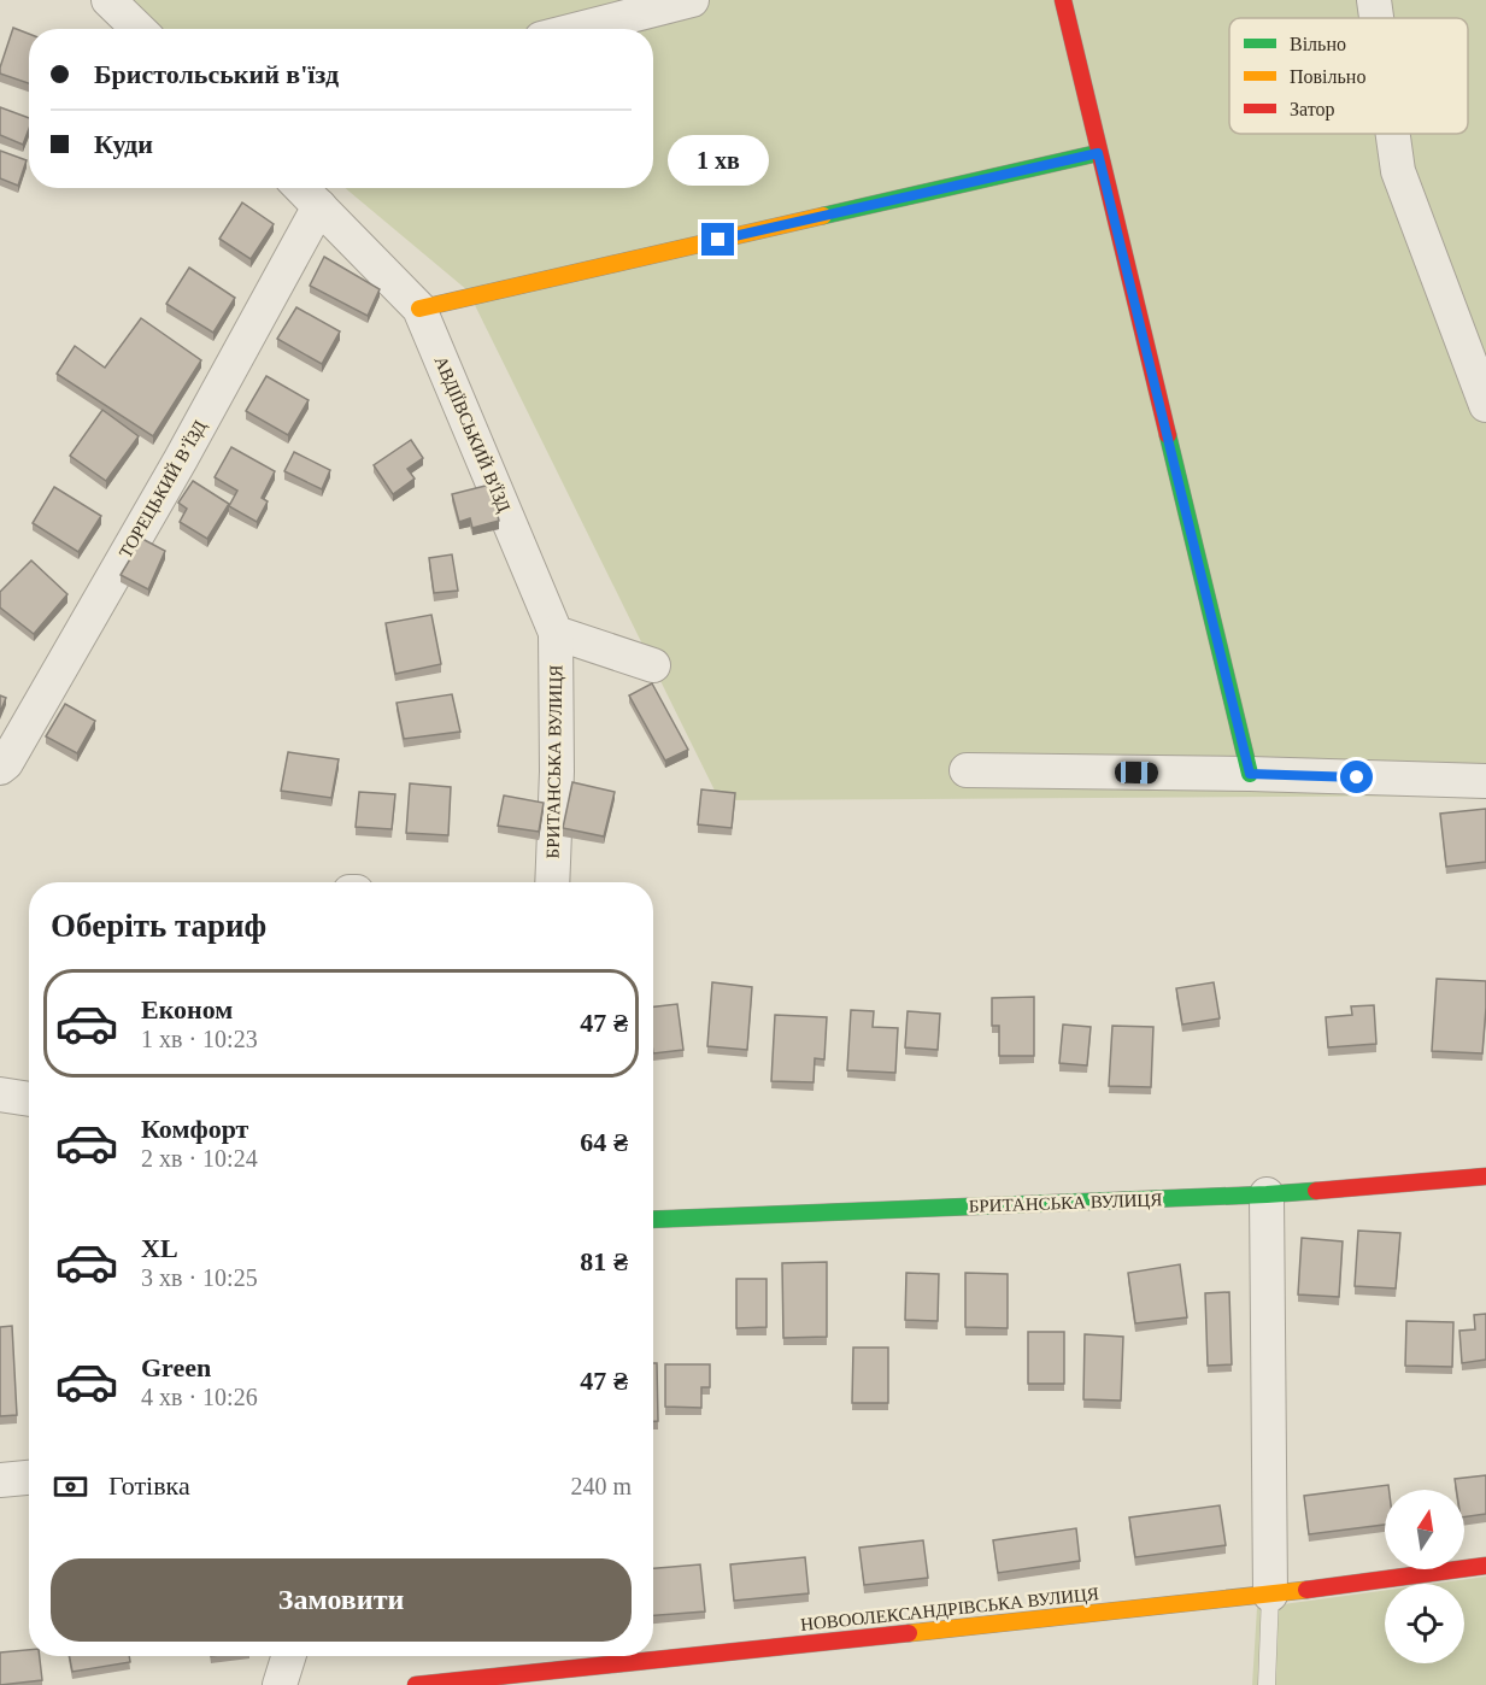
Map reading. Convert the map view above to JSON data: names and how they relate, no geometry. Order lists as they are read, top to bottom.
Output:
{
  "streets": {
    "street": [
      "АВДІЇВСЬКИЙ В'ЇЗД",
      "ТОРЕЦЬКИЙ В’ЇЗД",
      "БРИТАНСЬКА ВУЛИЦЯ",
      "НОВООЛЕКСАНДРІВСЬКА ВУЛИЦЯ"
    ]
  },
  "crossings": [
    ["АВДІЇВСЬКИЙ В'ЇЗД", "ТОРЕЦЬКИЙ В’ЇЗД"],
    ["АВДІЇВСЬКИЙ В'ЇЗД", "БРИТАНСЬКА ВУЛИЦЯ"]
  ],
  "legend": ["Вільно", "Повільно", "Затор"],
  "north": "top",
  "page": {
    "banner": ["Бристольський в'їзд", "Куди"],
    "bubble": "1 хв",
    "heading": "Оберіть тариф",
    "list": [
      {
        "name": "Економ",
        "note": "1 хв · 10:23",
        "value": "47 ₴"
      },
      {
        "name": "Комфорт",
        "note": "2 хв · 10:24",
        "value": "64 ₴"
      },
      {
        "name": "XL",
        "note": "3 хв · 10:25",
        "value": "81 ₴"
      },
      {
        "name": "Green",
        "note": "4 хв · 10:26",
        "value": "47 ₴"
      }
    ],
    "pay": ["Готівка", "240 m"],
    "buttons": "Замовити"
  }
}
